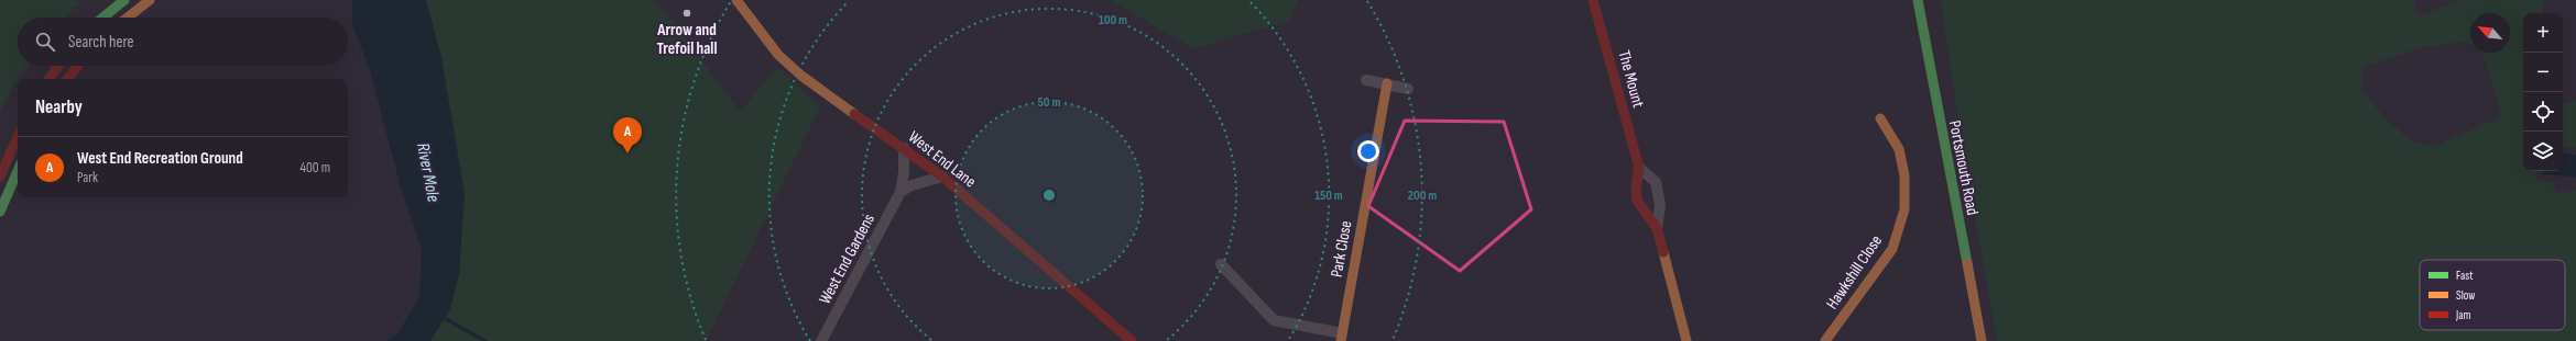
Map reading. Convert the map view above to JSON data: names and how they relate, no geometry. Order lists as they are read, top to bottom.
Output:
{
  "streets": {
    "street": [
      "The Mount",
      "West End Lane",
      "Portsmouth Road",
      "Park Close",
      "West End Gardens",
      "Hawkshill Close"
    ]
  },
  "crossings": [
    ["West End Lane", "West End Gardens"]
  ],
  "water": ["River Mole"],
  "places": ["Arrow and Trefoil hall"],
  "legend": ["Fast", "Slow", "Jam"],
  "north": "top left",
  "page": {
    "map_buttons": ["+", "−"],
    "search": "Search here",
    "heading": "Nearby",
    "pins": "A",
    "list": [
      {
        "mark": "A",
        "name": "West End Recreation Ground",
        "note": "Park",
        "value": "400 m"
      }
    ]
  },
  "rings": [
    "100 m",
    "50 m",
    "150 m",
    "200 m"
  ]
}
